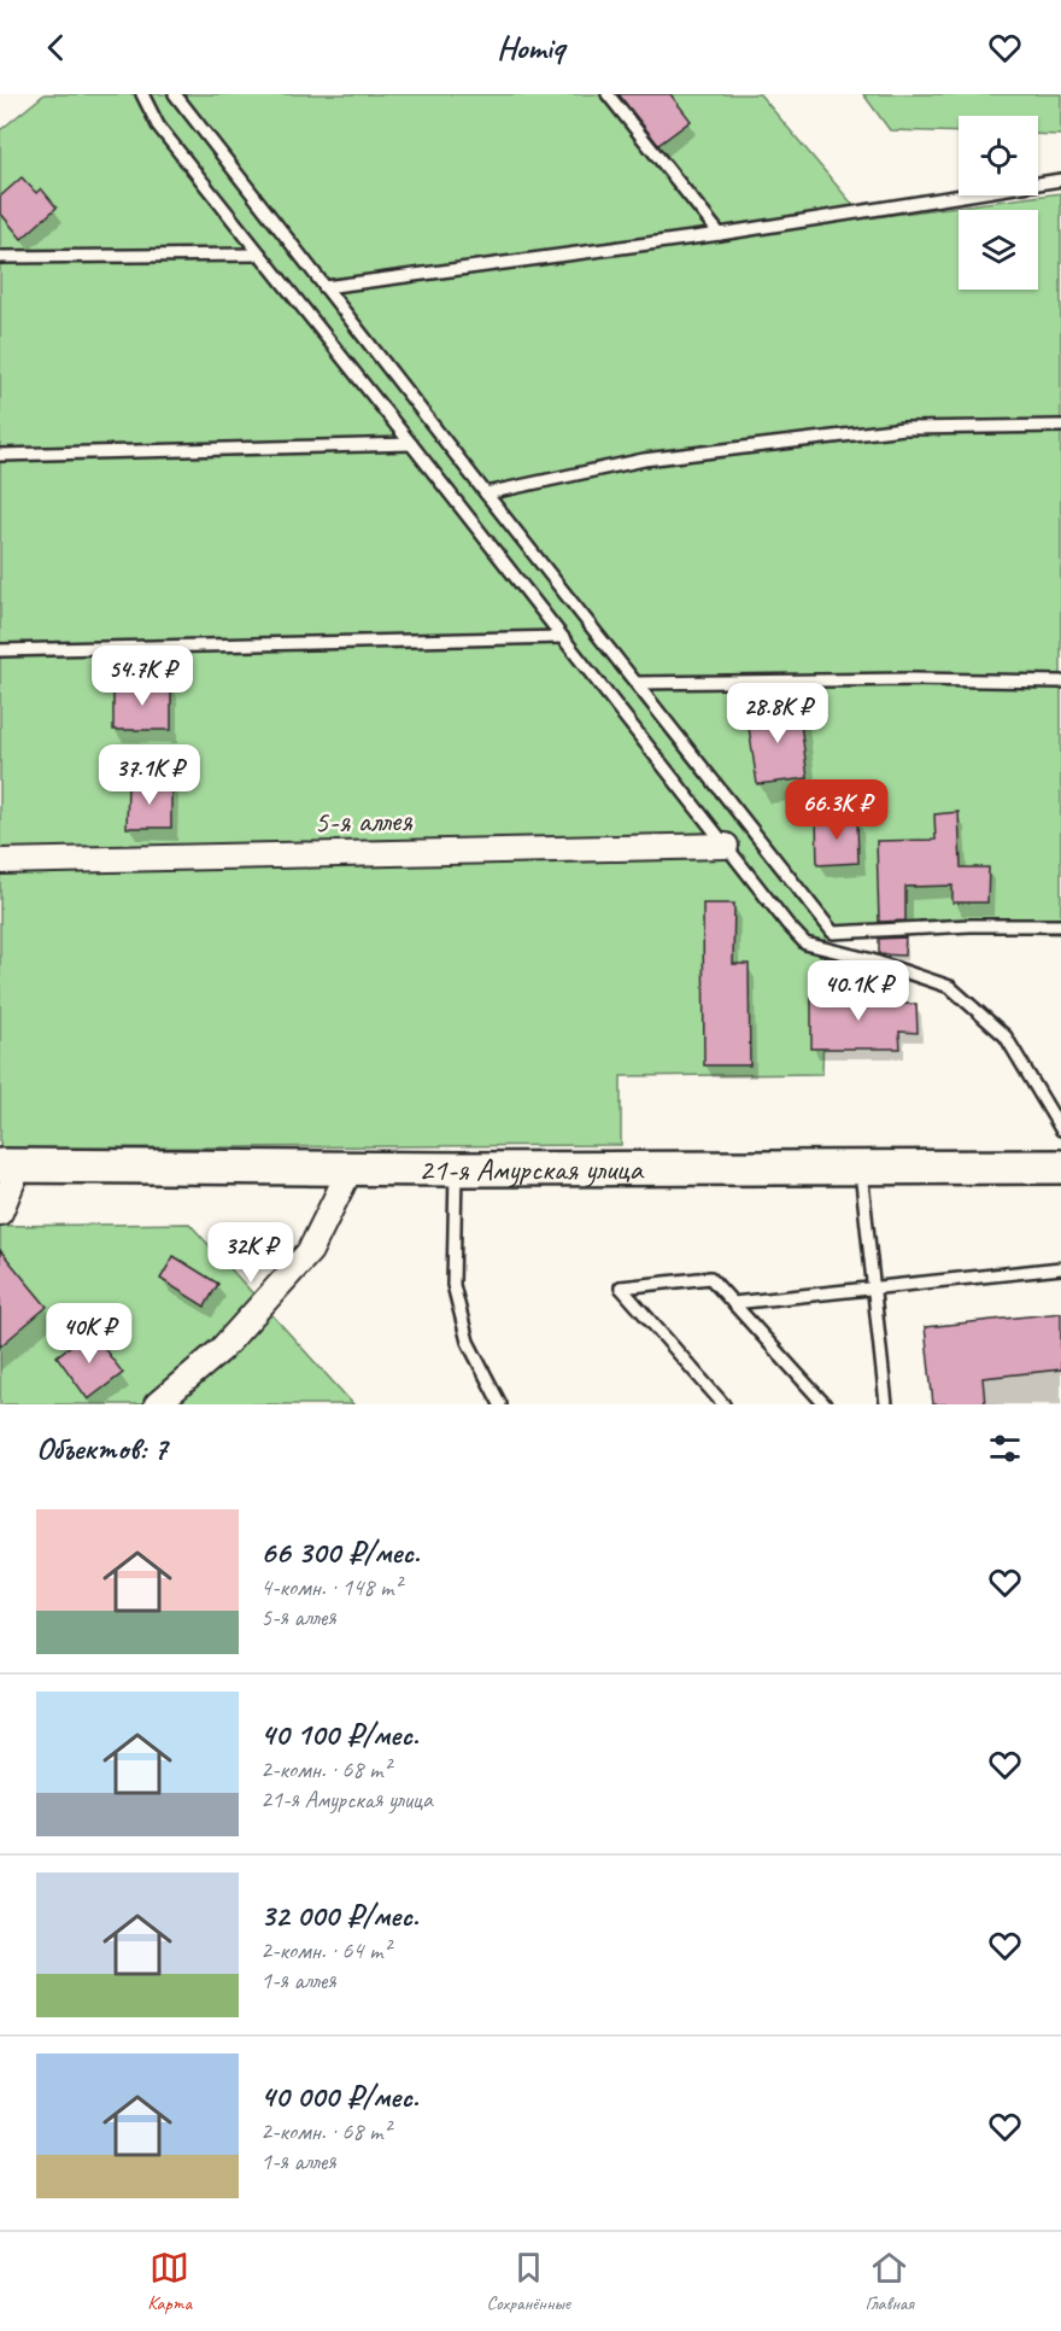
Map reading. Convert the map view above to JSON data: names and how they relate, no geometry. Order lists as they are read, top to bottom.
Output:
{
  "streets": {
    "main road": ["21-я Амурская улица"],
    "street": ["5-я аллея"]
  },
  "page": {
    "header": "Homiq",
    "price": [
      "54.7K ₽",
      "28.8K ₽",
      "37.1K ₽",
      "66.3K ₽",
      "40.1K ₽",
      "32K ₽",
      "40K ₽"
    ],
    "heading": "Объектов: 7",
    "list": [
      {
        "name": "66 300 ₽/мес.",
        "note": "4-комн. · 148 m² · 5-я аллея"
      },
      {
        "name": "40 100 ₽/мес.",
        "note": "2-комн. · 68 m² · 21-я Амурская улица"
      },
      {
        "name": "32 000 ₽/мес.",
        "note": "2-комн. · 64 m² · 1-я аллея"
      },
      {
        "name": "40 000 ₽/мес.",
        "note": "2-комн. · 68 m² · 1-я аллея"
      }
    ],
    "tabs": ["Карта", "Сохранённые", "Главная"]
  }
}
